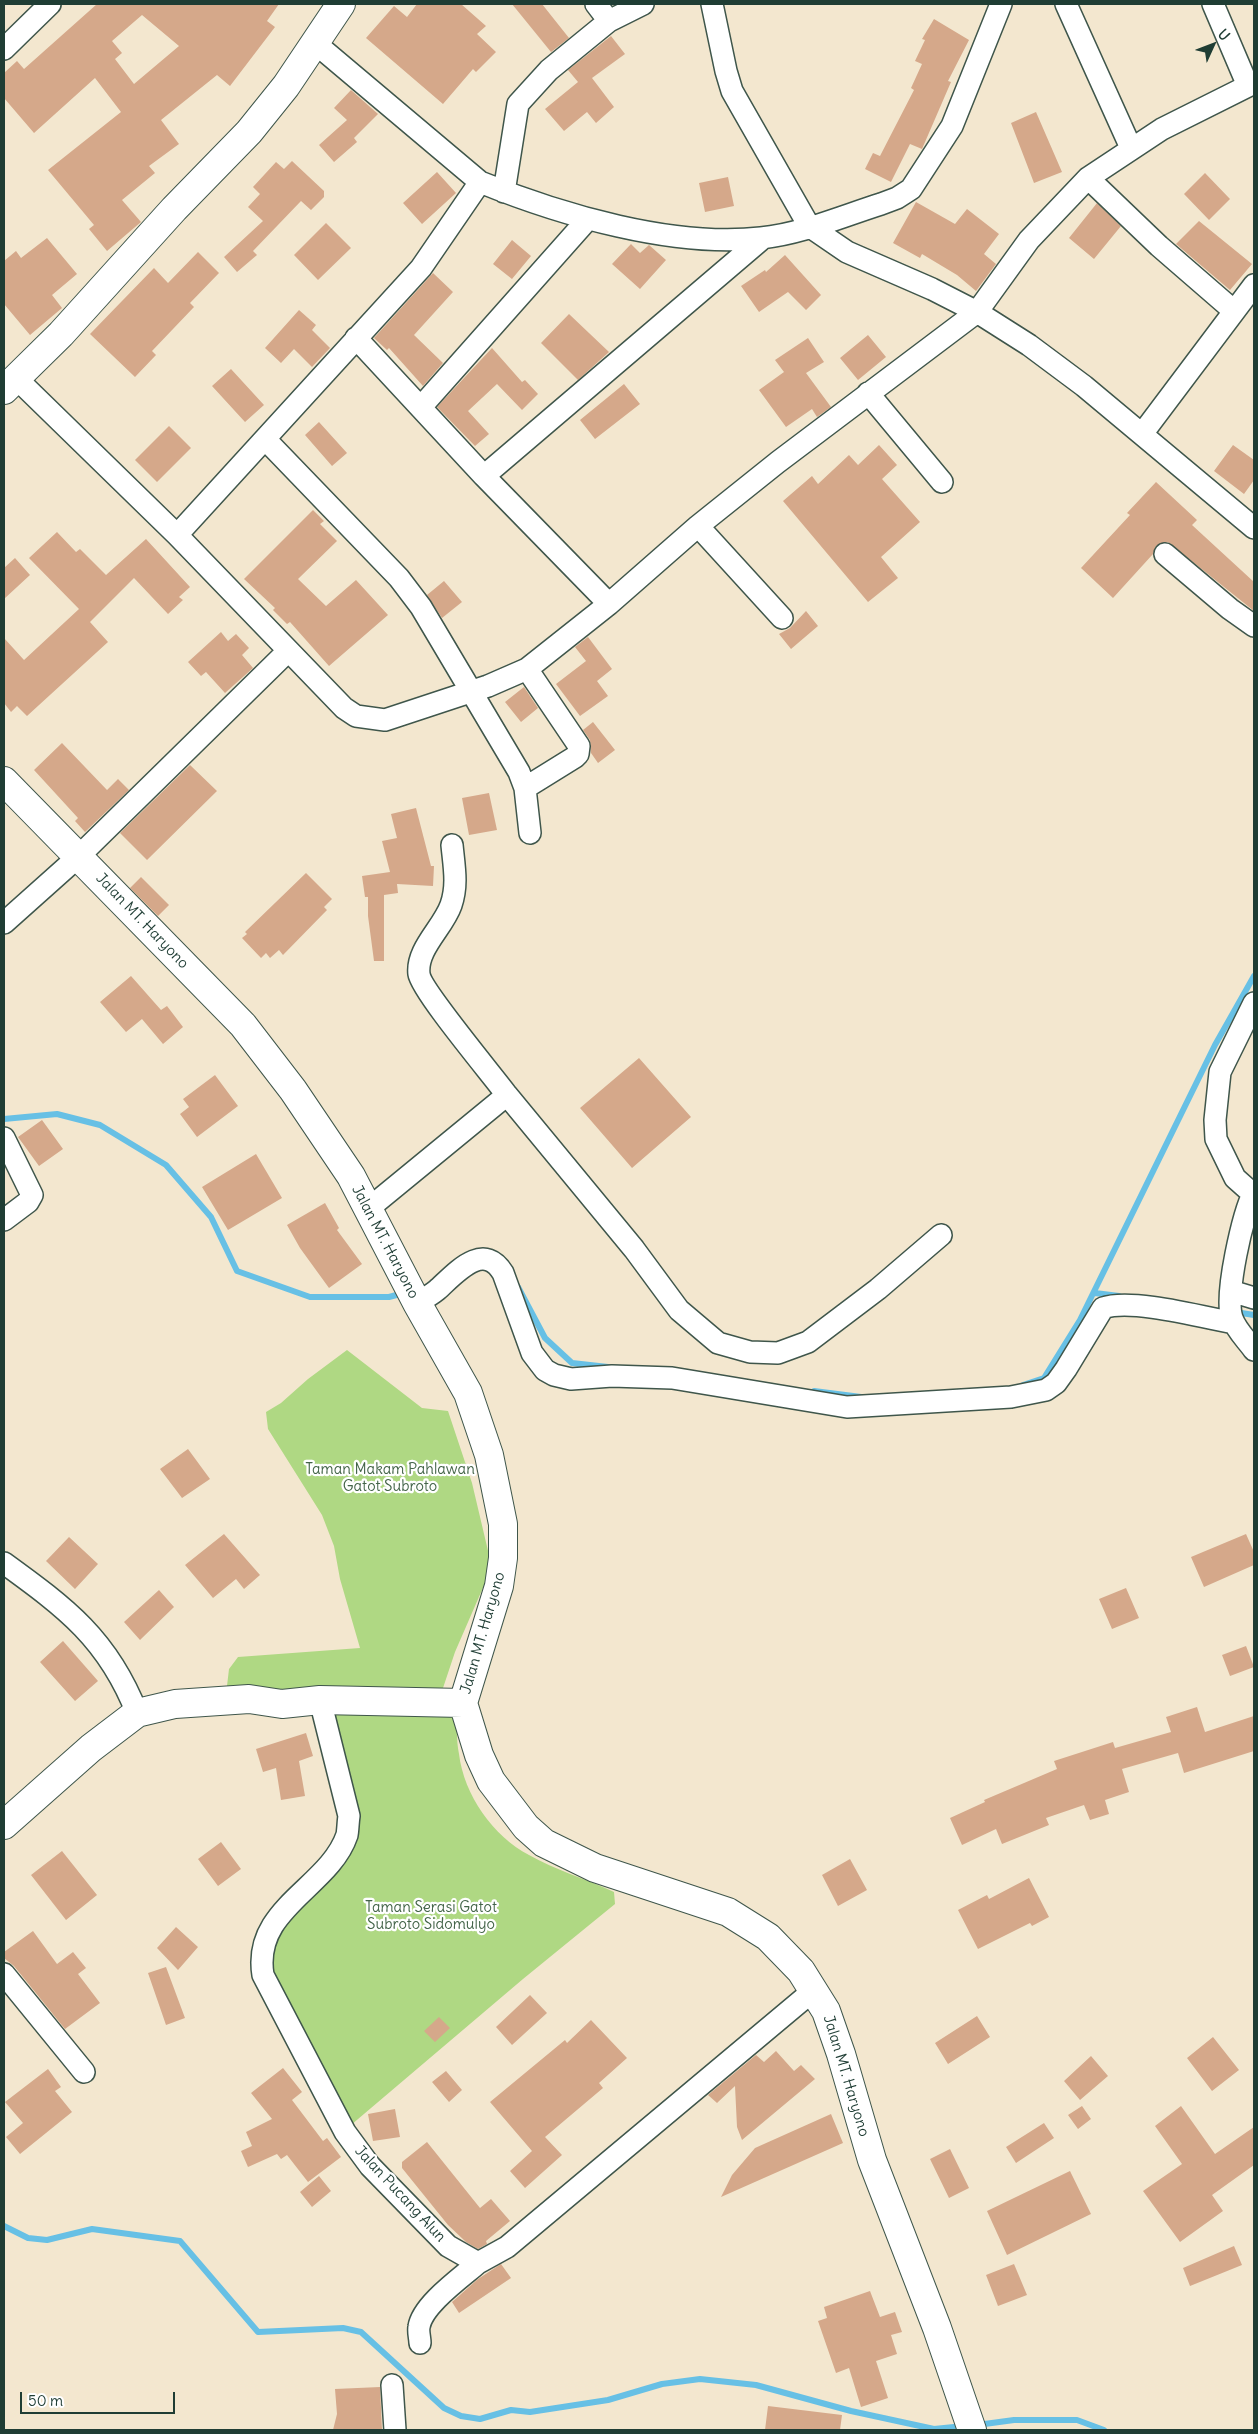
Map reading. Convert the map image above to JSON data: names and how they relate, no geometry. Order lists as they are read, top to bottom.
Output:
{
  "streets": {
    "street": ["Jalan MT. Haryono", "Jalan Pucang Alun"]
  },
  "parks": ["Taman Makam Pahlawan Gatot Subroto", "Taman Serasi Gatot Subroto Sidomulyo"],
  "scale_bar": "50 m",
  "north": "top right"
}
